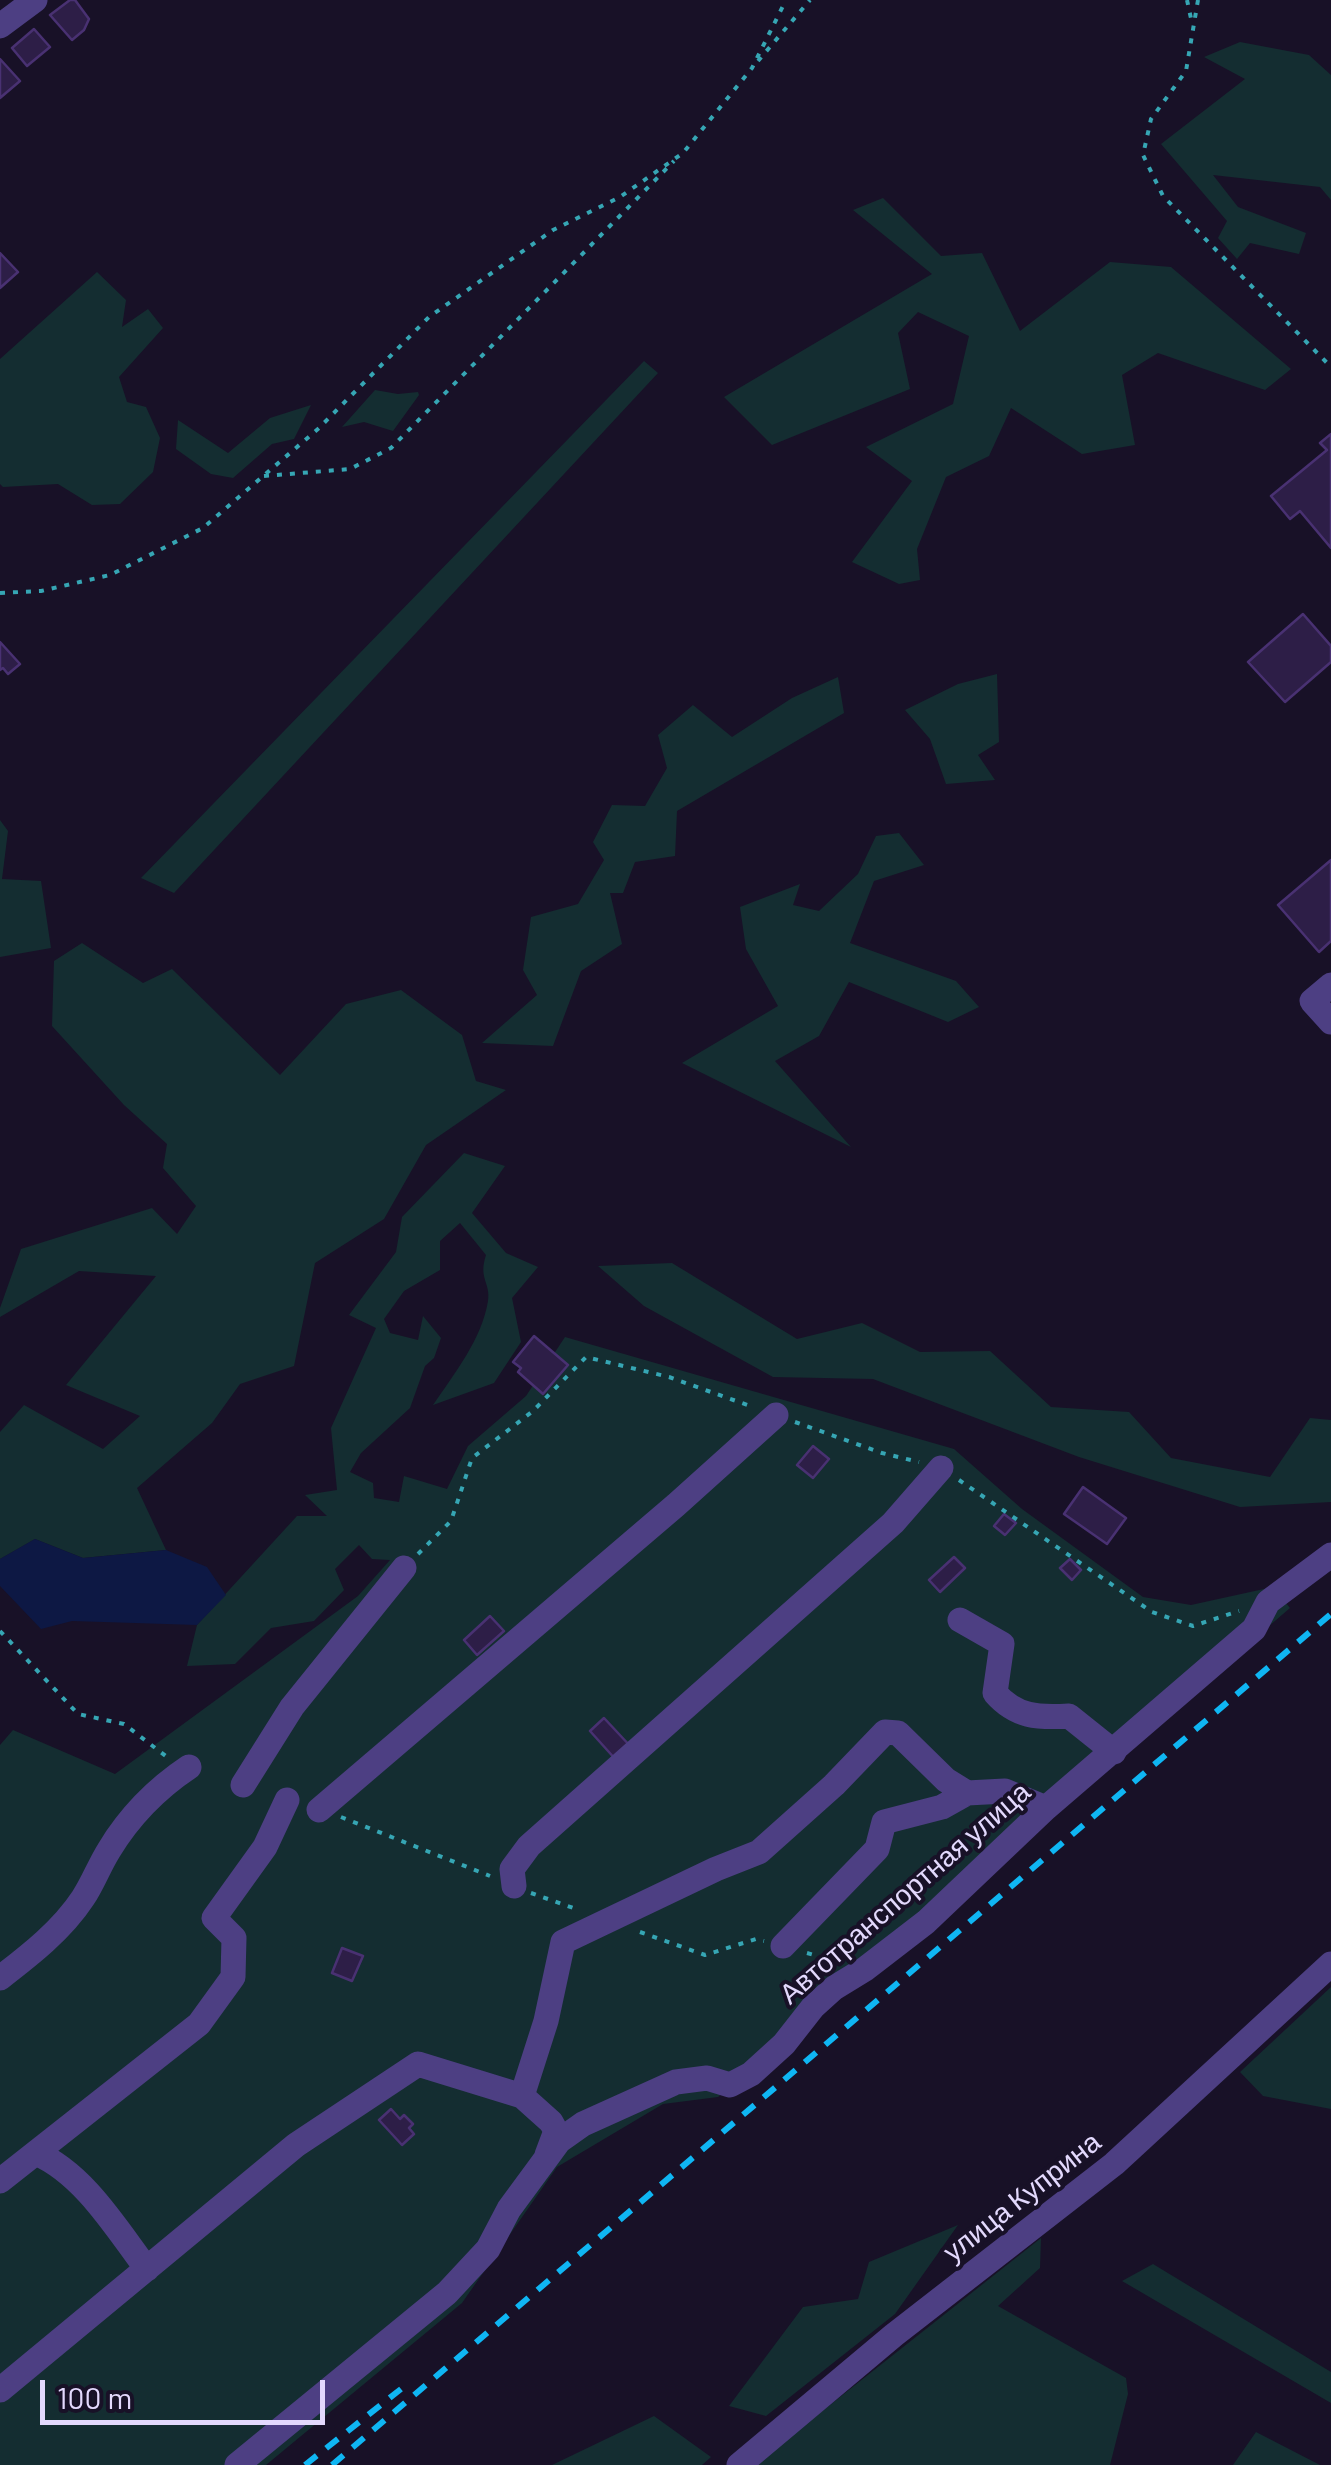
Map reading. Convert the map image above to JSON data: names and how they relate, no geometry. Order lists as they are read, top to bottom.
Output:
{
  "streets": {
    "street": ["Автотранспортная улица", "улица Куприна"]
  },
  "scale_bar": "100 m"
}
